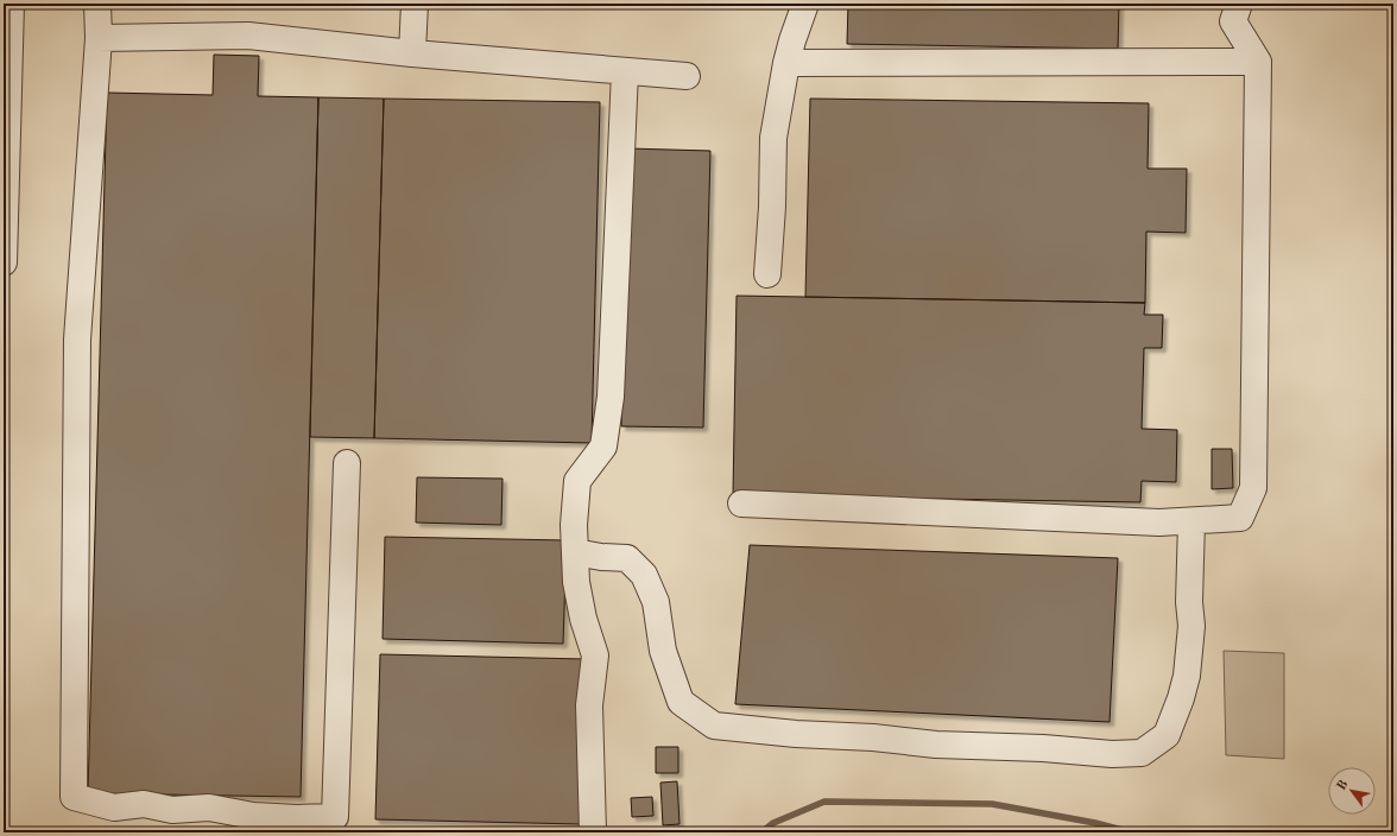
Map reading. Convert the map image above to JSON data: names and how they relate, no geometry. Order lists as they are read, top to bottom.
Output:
{
  "north": "top left"
}
